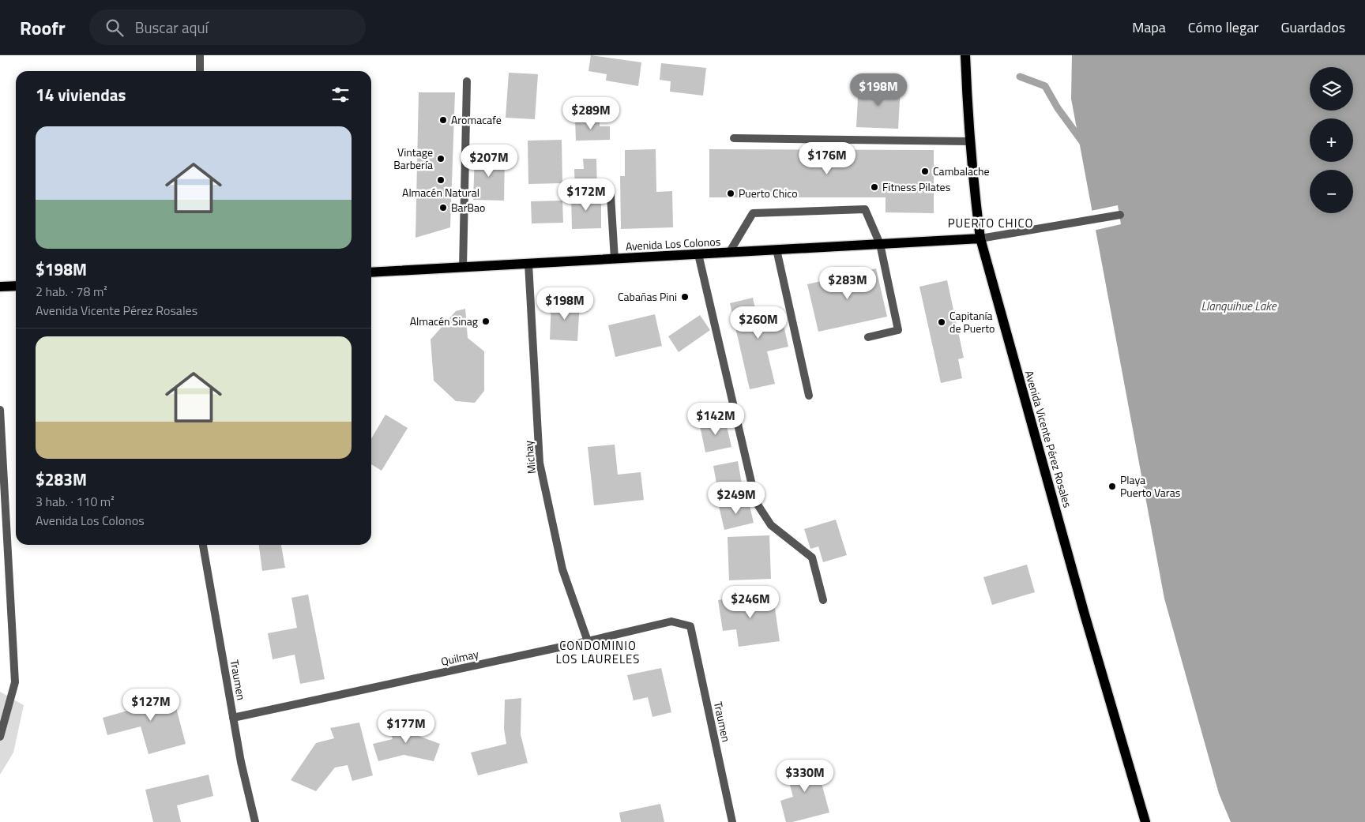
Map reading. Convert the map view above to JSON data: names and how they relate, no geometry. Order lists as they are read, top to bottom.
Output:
{
  "streets": {
    "main road": ["Avenida Los Colonos", "Avenida Vicente Pérez Rosales"],
    "street": ["Michay", "Quilmay", "Traumen"]
  },
  "crossings": [
    ["Avenida Los Colonos", "Avenida Vicente Pérez Rosales"],
    ["Avenida Los Colonos", "Michay"],
    ["Michay", "Quilmay"],
    ["Quilmay", "Traumen"]
  ],
  "districts": ["PUERTO CHICO", "CONDOMINIO LOS LAURELES"],
  "water": ["Llanquihue Lake"],
  "places": [
    "Aromacafe",
    "Vintage Barbería",
    "Cambalache",
    "Almacén Natural",
    "Fitness Pilates",
    "Puerto Chico",
    "BarBao",
    "Cabañas Pini",
    "Almacén Sinag",
    "Capitanía de Puerto",
    "Playa Puerto Varas"
  ],
  "page": {
    "header": "Roofr",
    "search": "Buscar aquí",
    "nav": ["Mapa", "Cómo llegar", "Guardados"],
    "map_buttons": ["+", "−"],
    "heading": "14 viviendas",
    "price": [
      "$198M",
      "$289M",
      "$176M",
      "$207M",
      "$172M",
      "$283M",
      "$198M",
      "$260M",
      "$142M",
      "$249M",
      "$246M",
      "$127M",
      "$177M",
      "$330M"
    ],
    "list": [
      {
        "name": "$198M",
        "note": "2 hab. · 78 m² · Avenida Vicente Pérez Rosales"
      },
      {
        "name": "$283M",
        "note": "3 hab. · 110 m² · Avenida Los Colonos"
      }
    ]
  }
}
